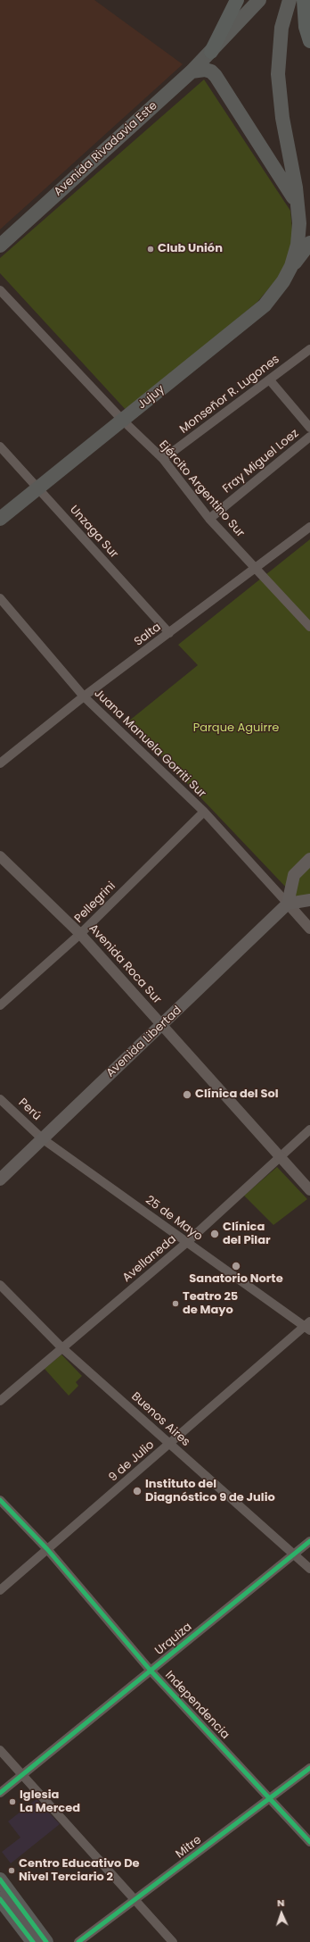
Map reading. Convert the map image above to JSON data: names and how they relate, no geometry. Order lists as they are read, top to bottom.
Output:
{
  "streets": {
    "main road": ["Avenida Rivadavia Este", "Jujuy", "Avenida Libertad"],
    "street": [
      "Monseñor R. Lugones",
      "Fray Miguel Loez",
      "Ejército Argentino Sur",
      "Unzaga Sur",
      "Salta",
      "Juana Manuela Gorriti Sur",
      "Pellegrini",
      "Avenida Roca Sur",
      "Perú",
      "25 de Mayo",
      "Avellaneda",
      "Buenos Aires",
      "9 de Julio",
      "Urquiza",
      "Independencia",
      "Mitre"
    ]
  },
  "crossings": [
    ["Monseñor R. Lugones", "Ejército Argentino Sur"],
    ["Jujuy", "Ejército Argentino Sur"],
    ["Jujuy", "Unzaga Sur"],
    ["Fray Miguel Loez", "Ejército Argentino Sur"],
    ["Ejército Argentino Sur", "Salta"],
    ["Unzaga Sur", "Salta"],
    ["Salta", "Juana Manuela Gorriti Sur"],
    ["Juana Manuela Gorriti Sur", "Pellegrini"],
    ["Juana Manuela Gorriti Sur", "Avenida Libertad"],
    ["Pellegrini", "Avenida Roca Sur"],
    ["Avenida Roca Sur", "Avenida Libertad"],
    ["Avenida Roca Sur", "Avellaneda"],
    ["Avenida Libertad", "Perú"],
    ["Avenida Libertad", "25 de Mayo"],
    ["Perú", "25 de Mayo"],
    ["25 de Mayo", "Avellaneda"],
    ["25 de Mayo", "9 de Julio"],
    ["Avellaneda", "Buenos Aires"],
    ["Buenos Aires", "9 de Julio"],
    ["Buenos Aires", "Urquiza"],
    ["9 de Julio", "Independencia"],
    ["Urquiza", "Independencia"],
    ["Independencia", "Mitre"]
  ],
  "parks": ["Parque Aguirre"],
  "places": [
    "Club Unión",
    "Clínica del Sol",
    "Clínica del Pilar",
    "Sanatorio Norte",
    "Teatro 25 de Mayo",
    "Instituto del Diagnóstico 9 de Julio",
    "Iglesia La Merced",
    "Centro Educativo De Nivel Terciario 2"
  ],
  "north": "top"
}
